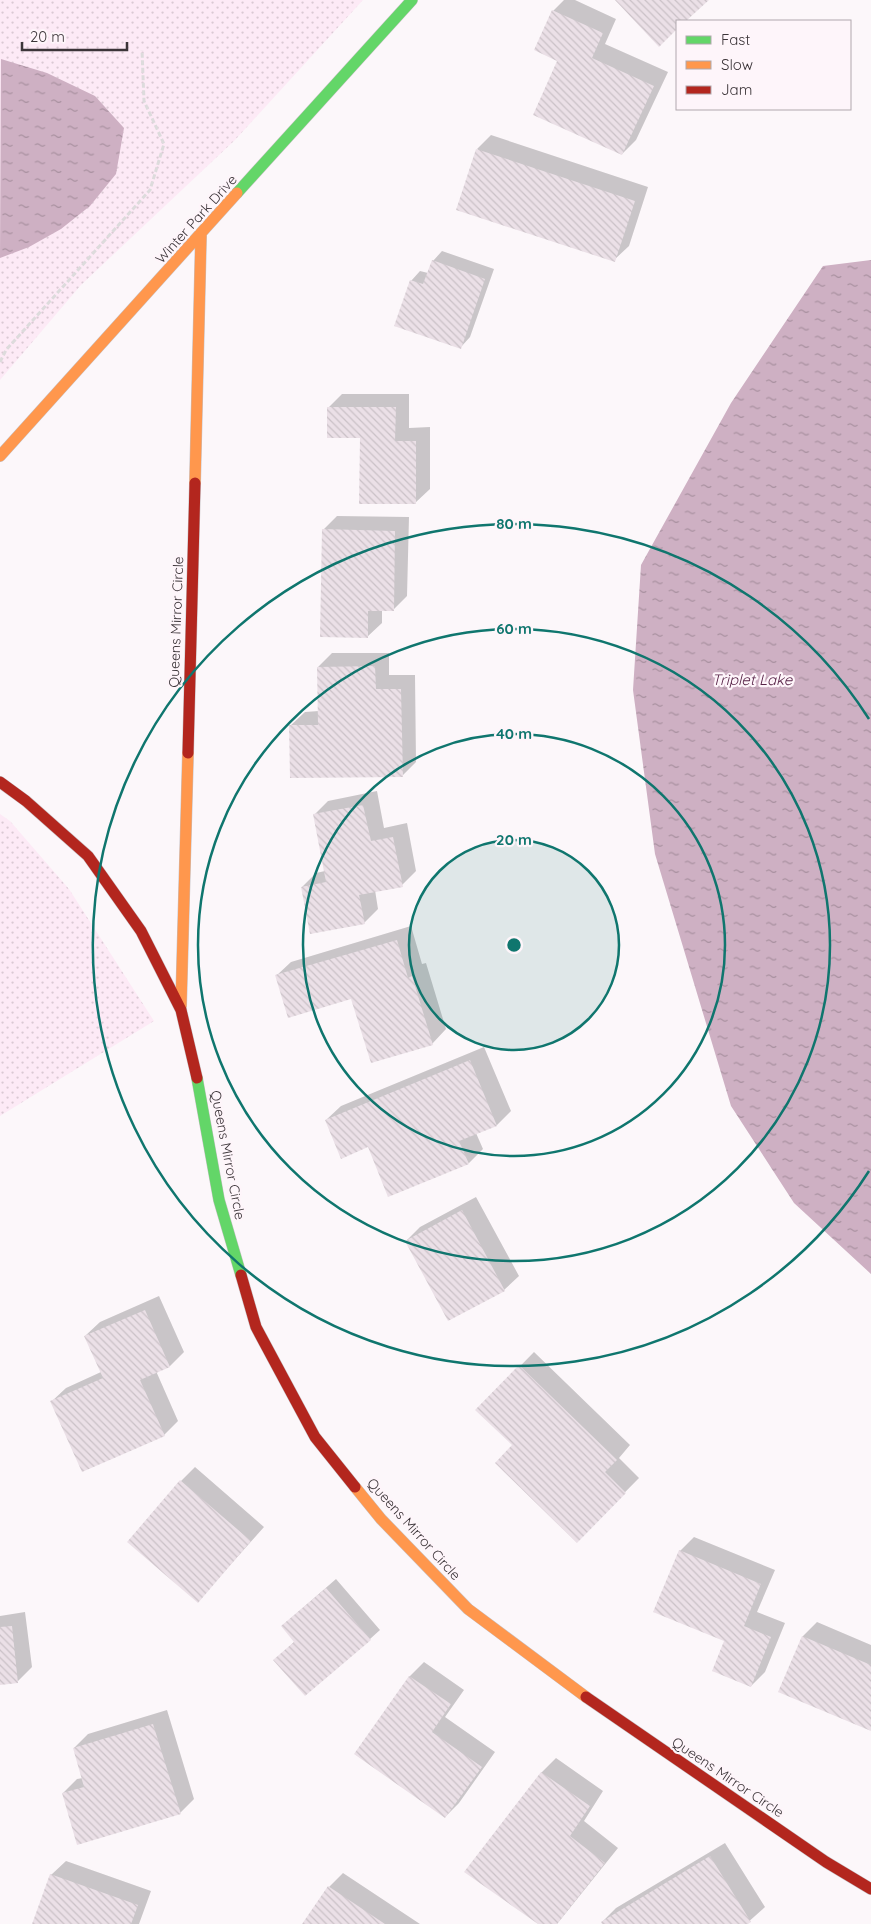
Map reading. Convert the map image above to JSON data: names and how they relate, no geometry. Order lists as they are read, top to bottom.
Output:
{
  "streets": {
    "street": ["Winter Park Drive", "Queens Mirror Circle"]
  },
  "crossings": [
    ["Winter Park Drive", "Queens Mirror Circle"]
  ],
  "water": ["Triplet Lake"],
  "legend": ["Fast", "Slow", "Jam"],
  "scale_bar": "20 m",
  "rings": [
    "80 m",
    "60 m",
    "40 m",
    "20 m"
  ]
}
